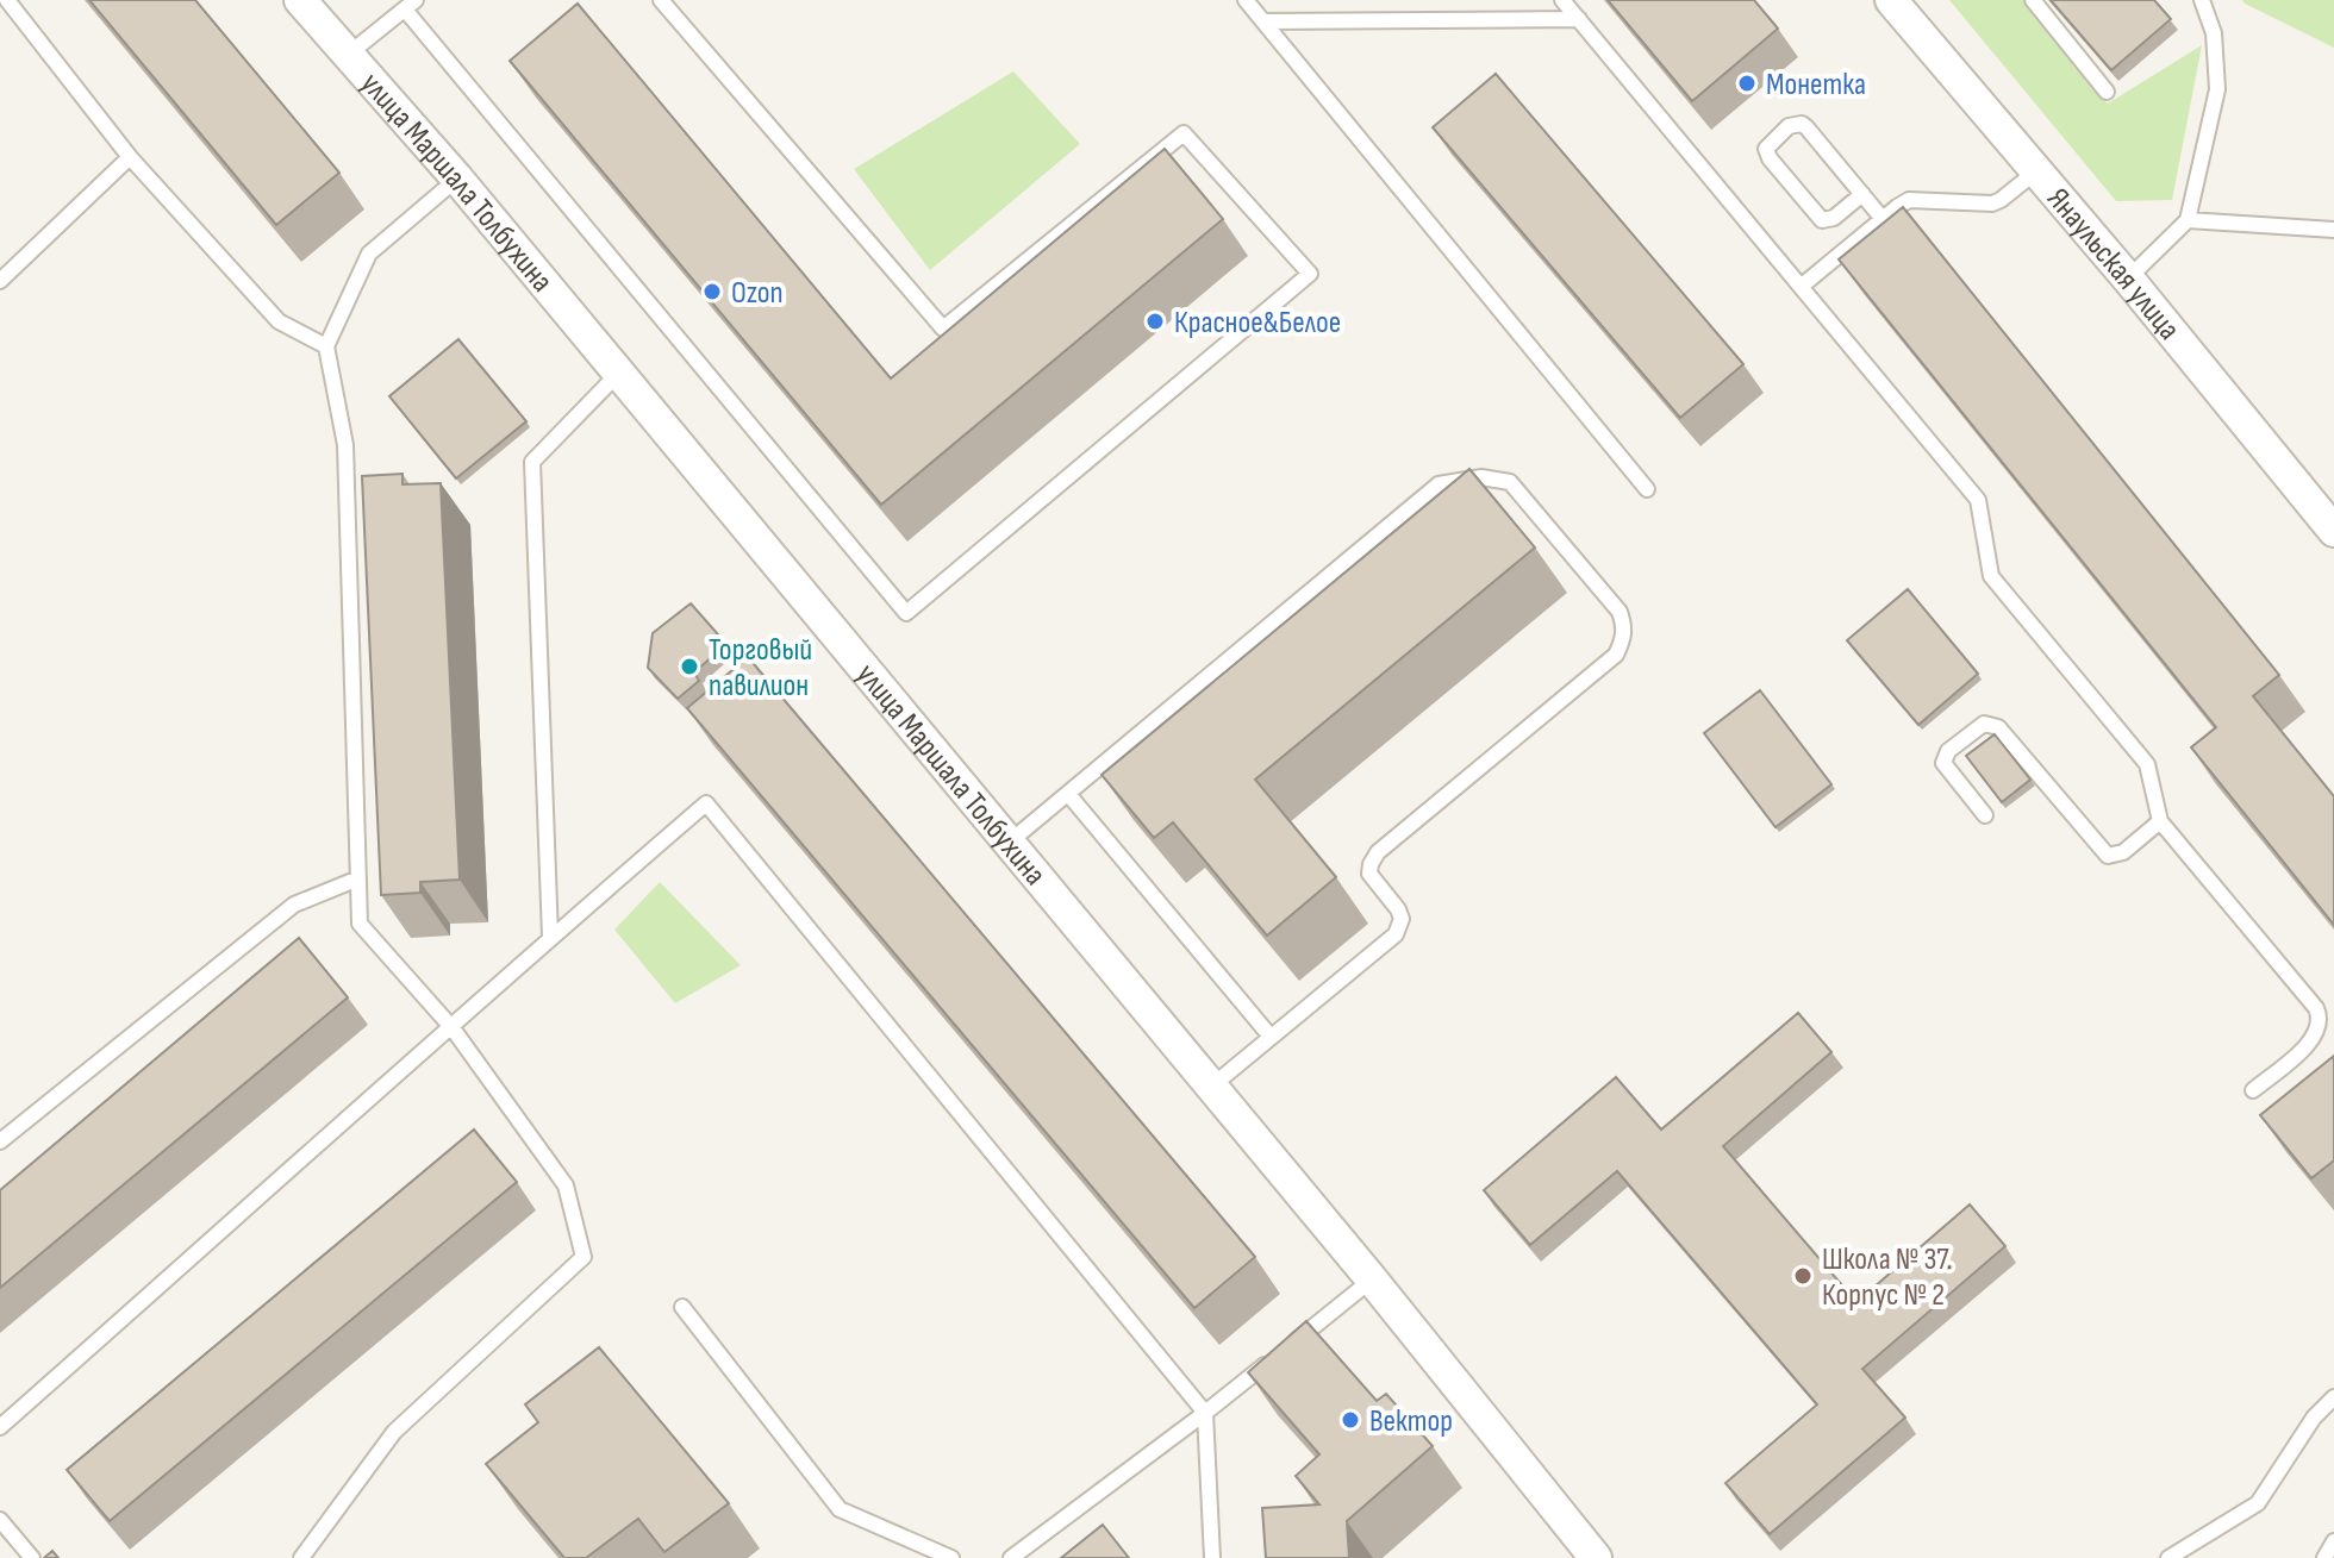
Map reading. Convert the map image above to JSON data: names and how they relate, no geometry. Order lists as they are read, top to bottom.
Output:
{
  "streets": {
    "street": ["улица Маршала Толбухина", "Янаульская улица"]
  },
  "places": [
    "Монетка",
    "Ozon",
    "Красное&Белое",
    "Торговый павилион",
    "Школа № 37. Корпус № 2",
    "Вектор"
  ]
}
